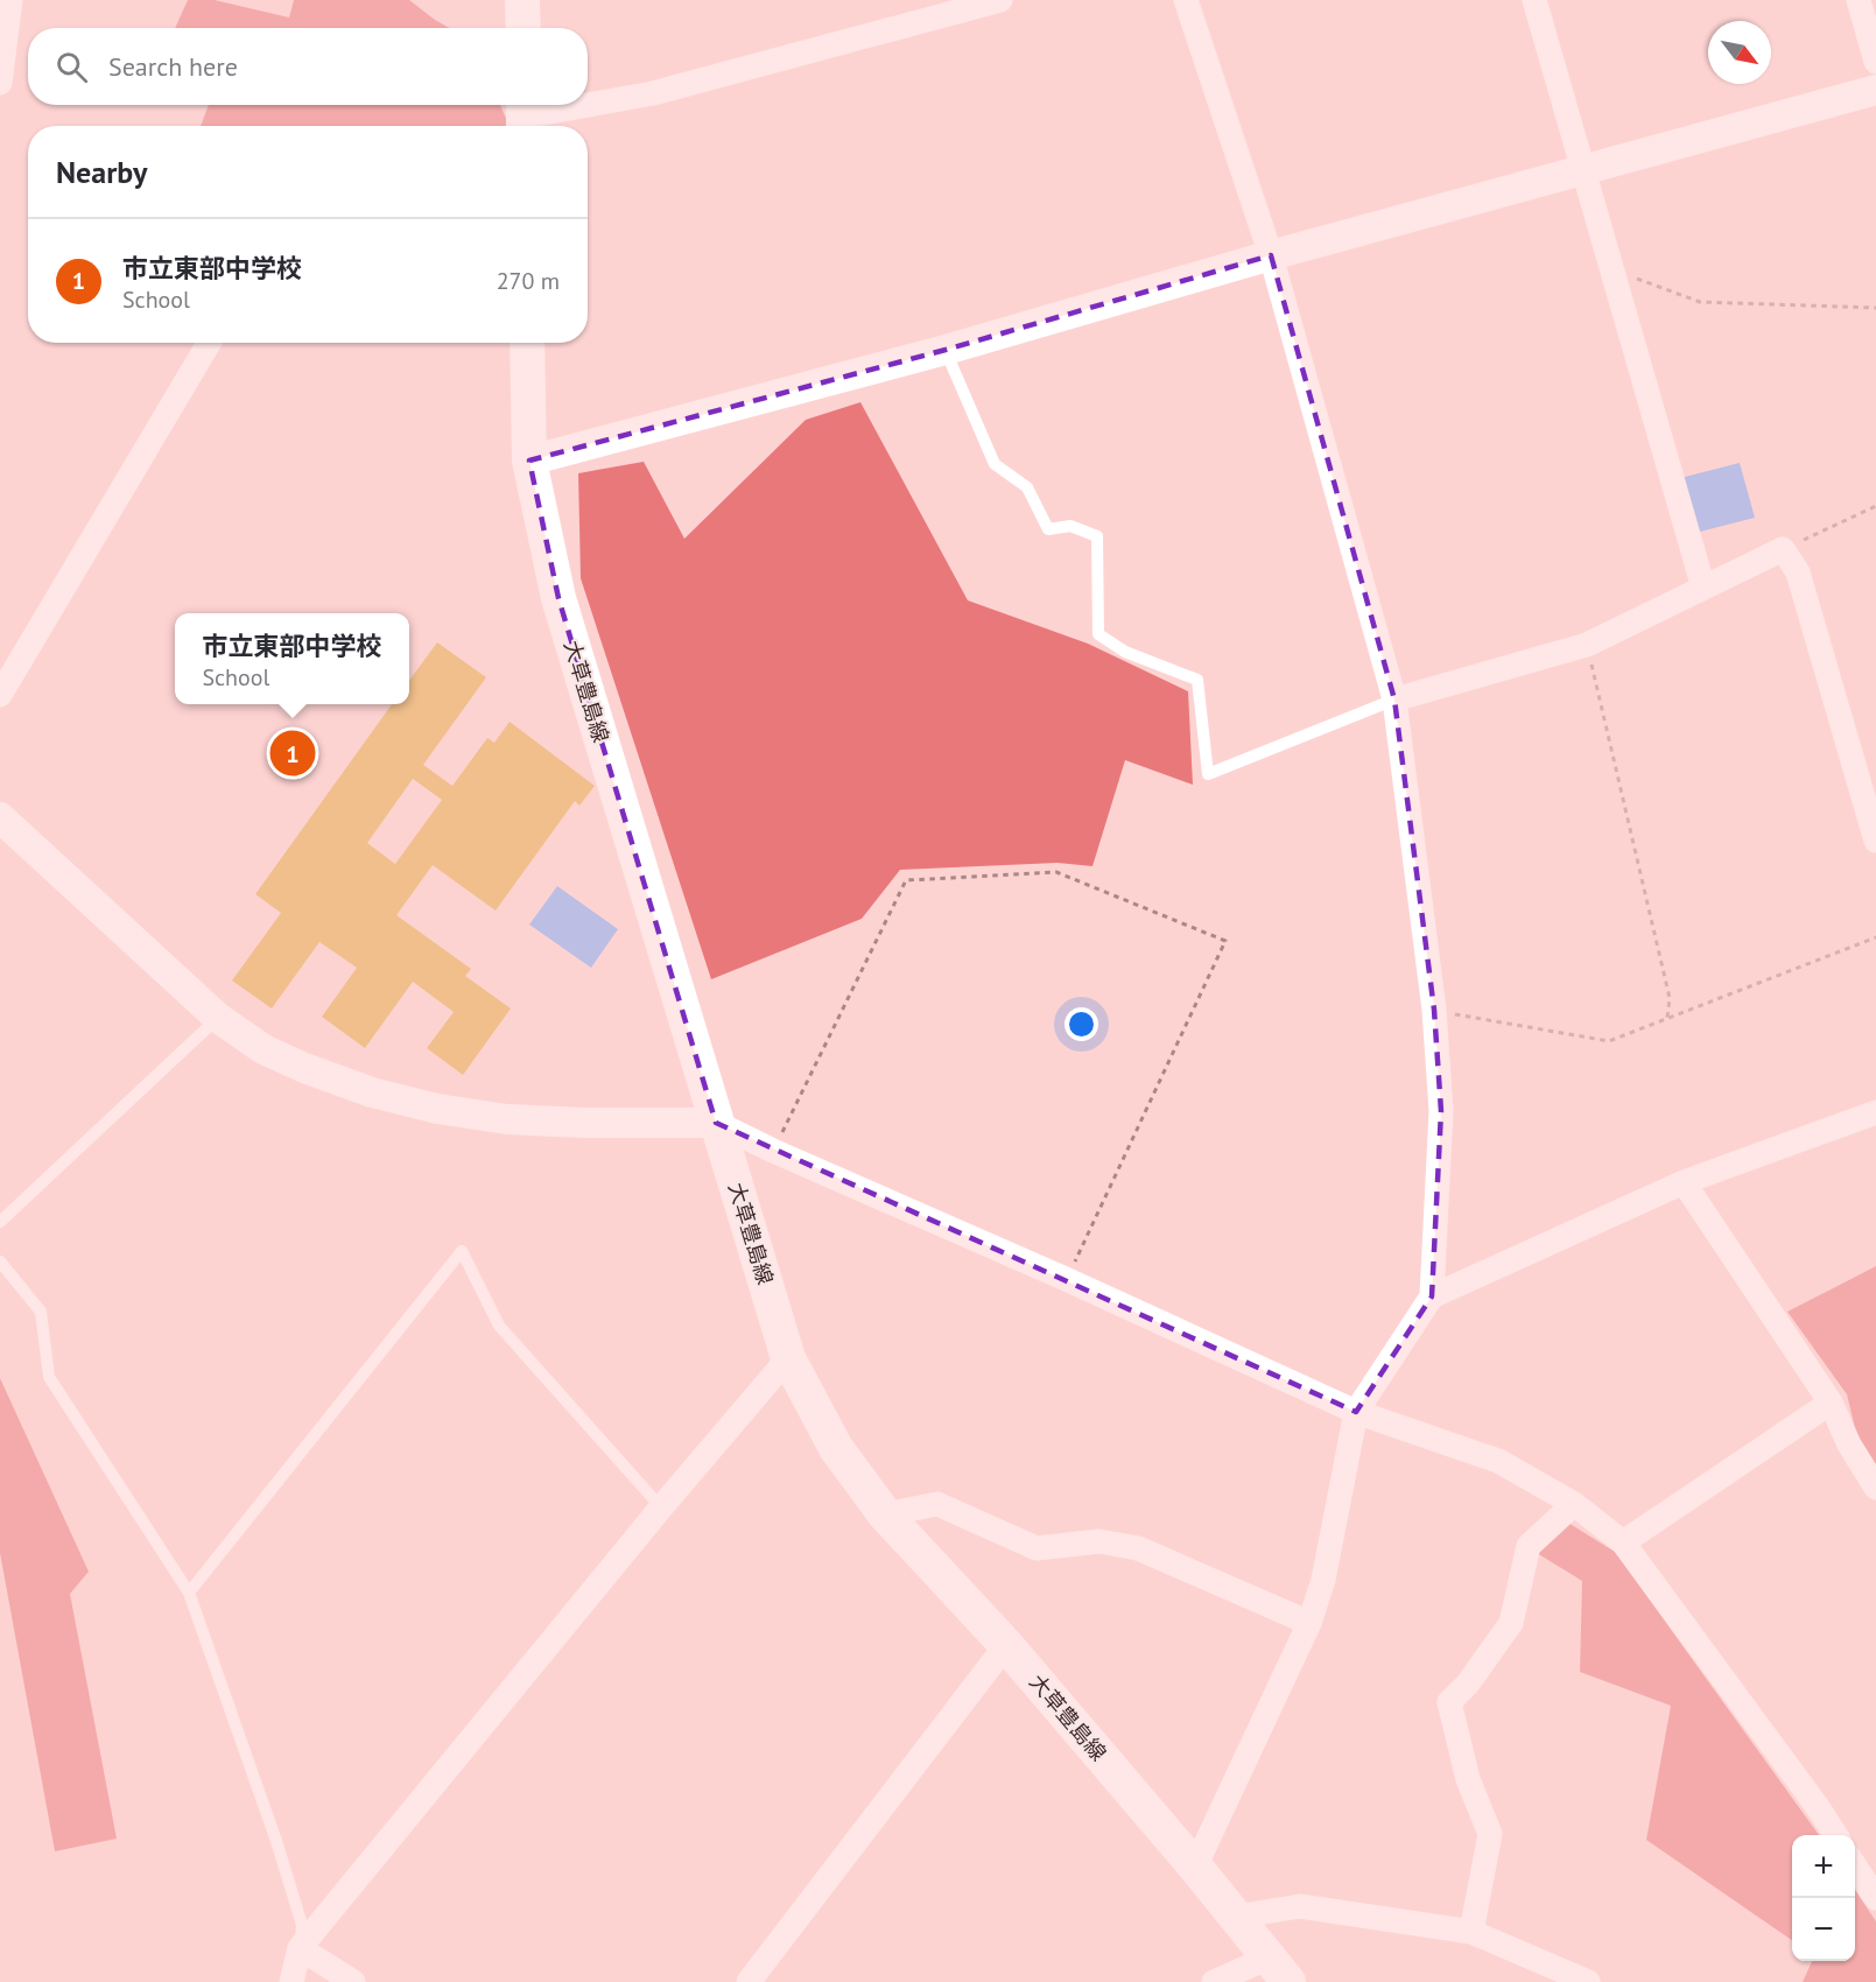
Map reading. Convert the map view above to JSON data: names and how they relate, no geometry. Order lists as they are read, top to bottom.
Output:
{
  "streets": {
    "main road": ["大草豊島線"]
  },
  "north": "bottom right",
  "page": {
    "search": "Search here",
    "heading": "Nearby",
    "list": [
      {
        "mark": "1",
        "name": "市立東部中学校",
        "note": "School",
        "value": "270 m"
      }
    ],
    "popup": ["市立東部中学校", "School"],
    "pins": "1",
    "map_buttons": ["+", "−"]
  }
}
